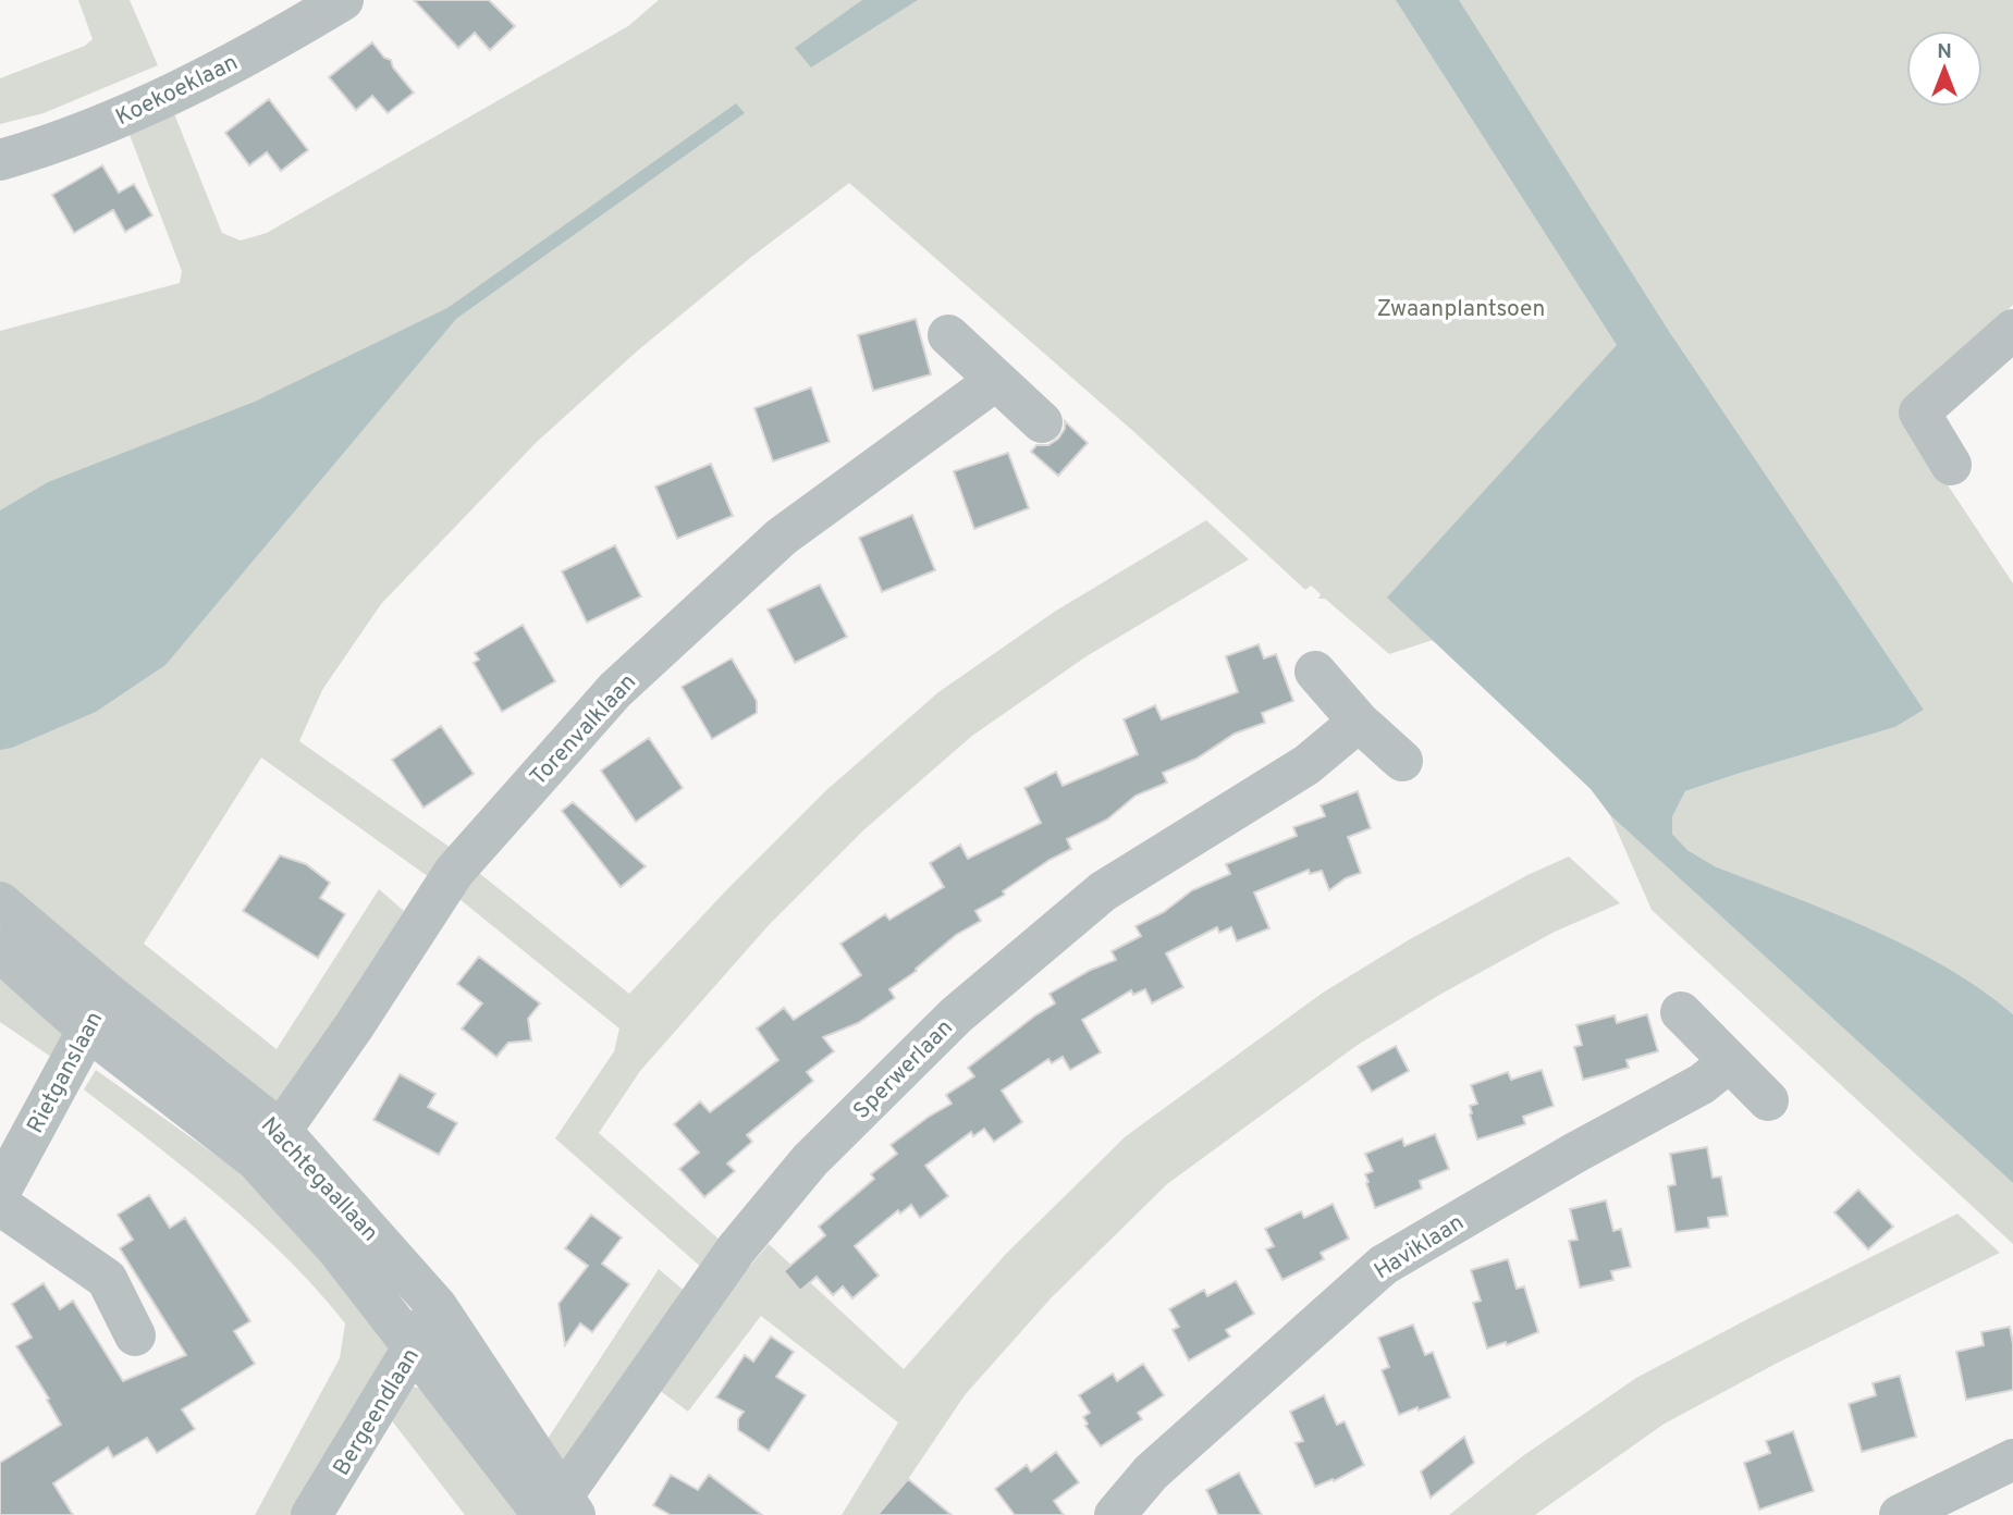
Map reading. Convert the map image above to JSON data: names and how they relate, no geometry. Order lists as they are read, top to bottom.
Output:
{
  "streets": {
    "street": [
      "Koekoeklaan",
      "Torenvalklaan",
      "Sperwerlaan",
      "Rietganslaan",
      "Nachtegaallaan",
      "Haviklaan",
      "Bergeendlaan"
    ]
  },
  "crossings": [
    ["Torenvalklaan", "Nachtegaallaan"],
    ["Sperwerlaan", "Nachtegaallaan"],
    ["Rietganslaan", "Nachtegaallaan"],
    ["Nachtegaallaan", "Bergeendlaan"]
  ],
  "parks": ["Zwaanplantsoen"],
  "north": "top"
}
